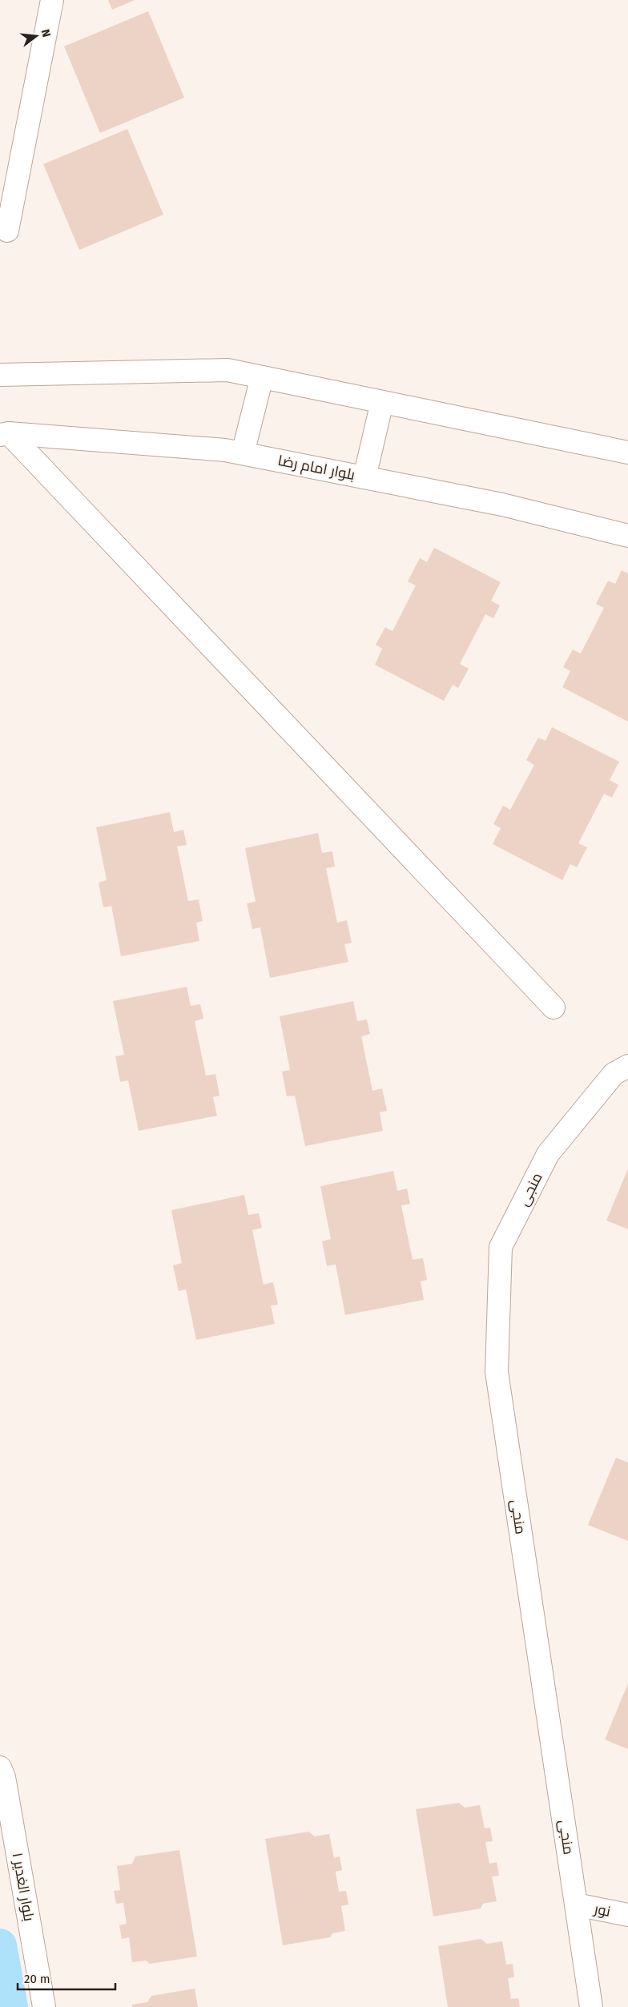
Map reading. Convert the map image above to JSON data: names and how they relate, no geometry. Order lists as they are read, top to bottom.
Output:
{
  "streets": {
    "street": [
      "بلوار امام رضا",
      "منجی",
      "بلوار الغدیر ۱",
      "نور"
    ]
  },
  "crossings": [
    ["منجی", "نور"]
  ],
  "scale_bar": "20 m",
  "north": "right"
}
